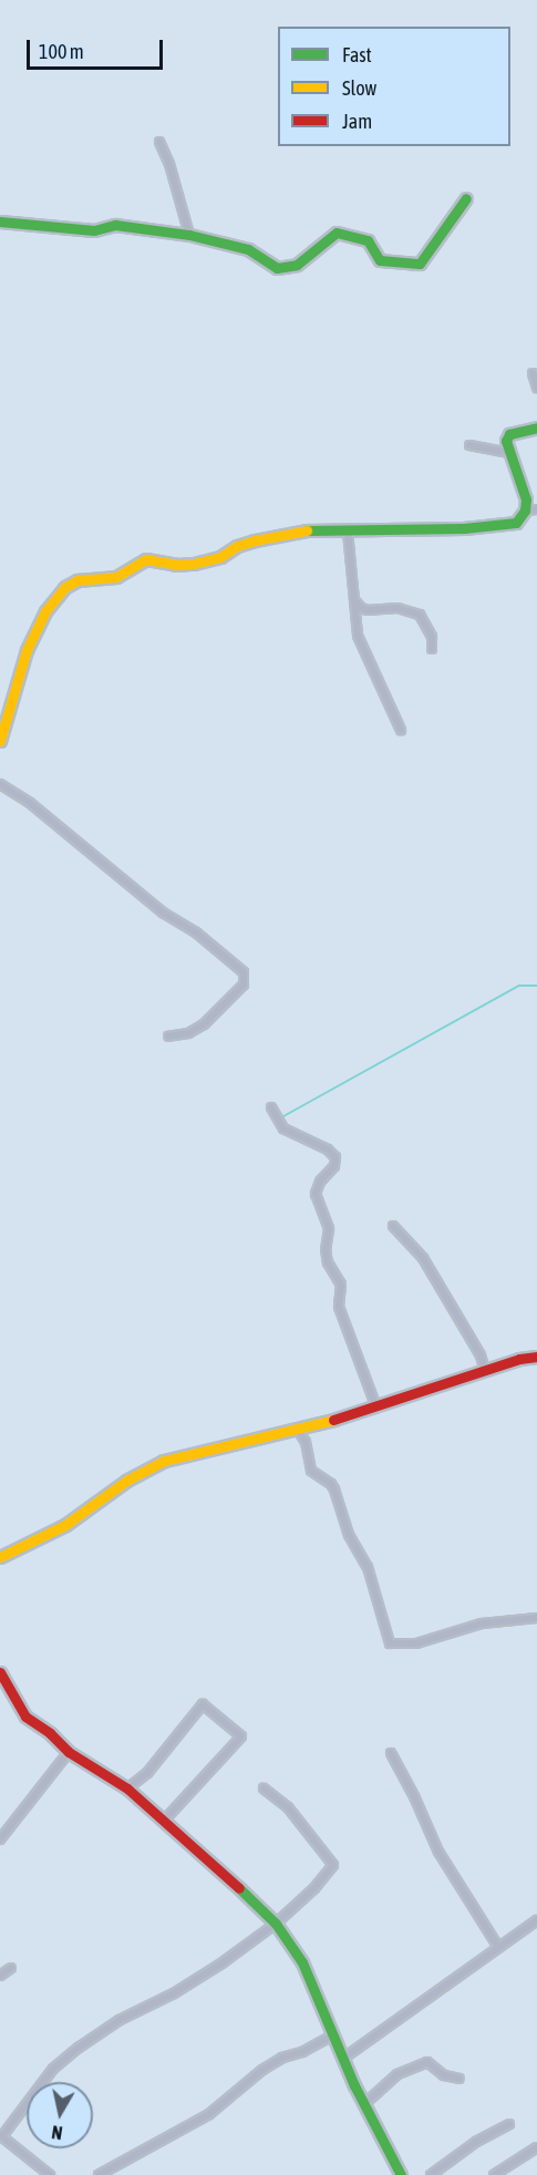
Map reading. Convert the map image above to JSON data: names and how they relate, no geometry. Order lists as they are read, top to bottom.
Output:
{
  "legend": ["Fast", "Slow", "Jam"],
  "scale_bar": "100 m",
  "north": "bottom"
}
